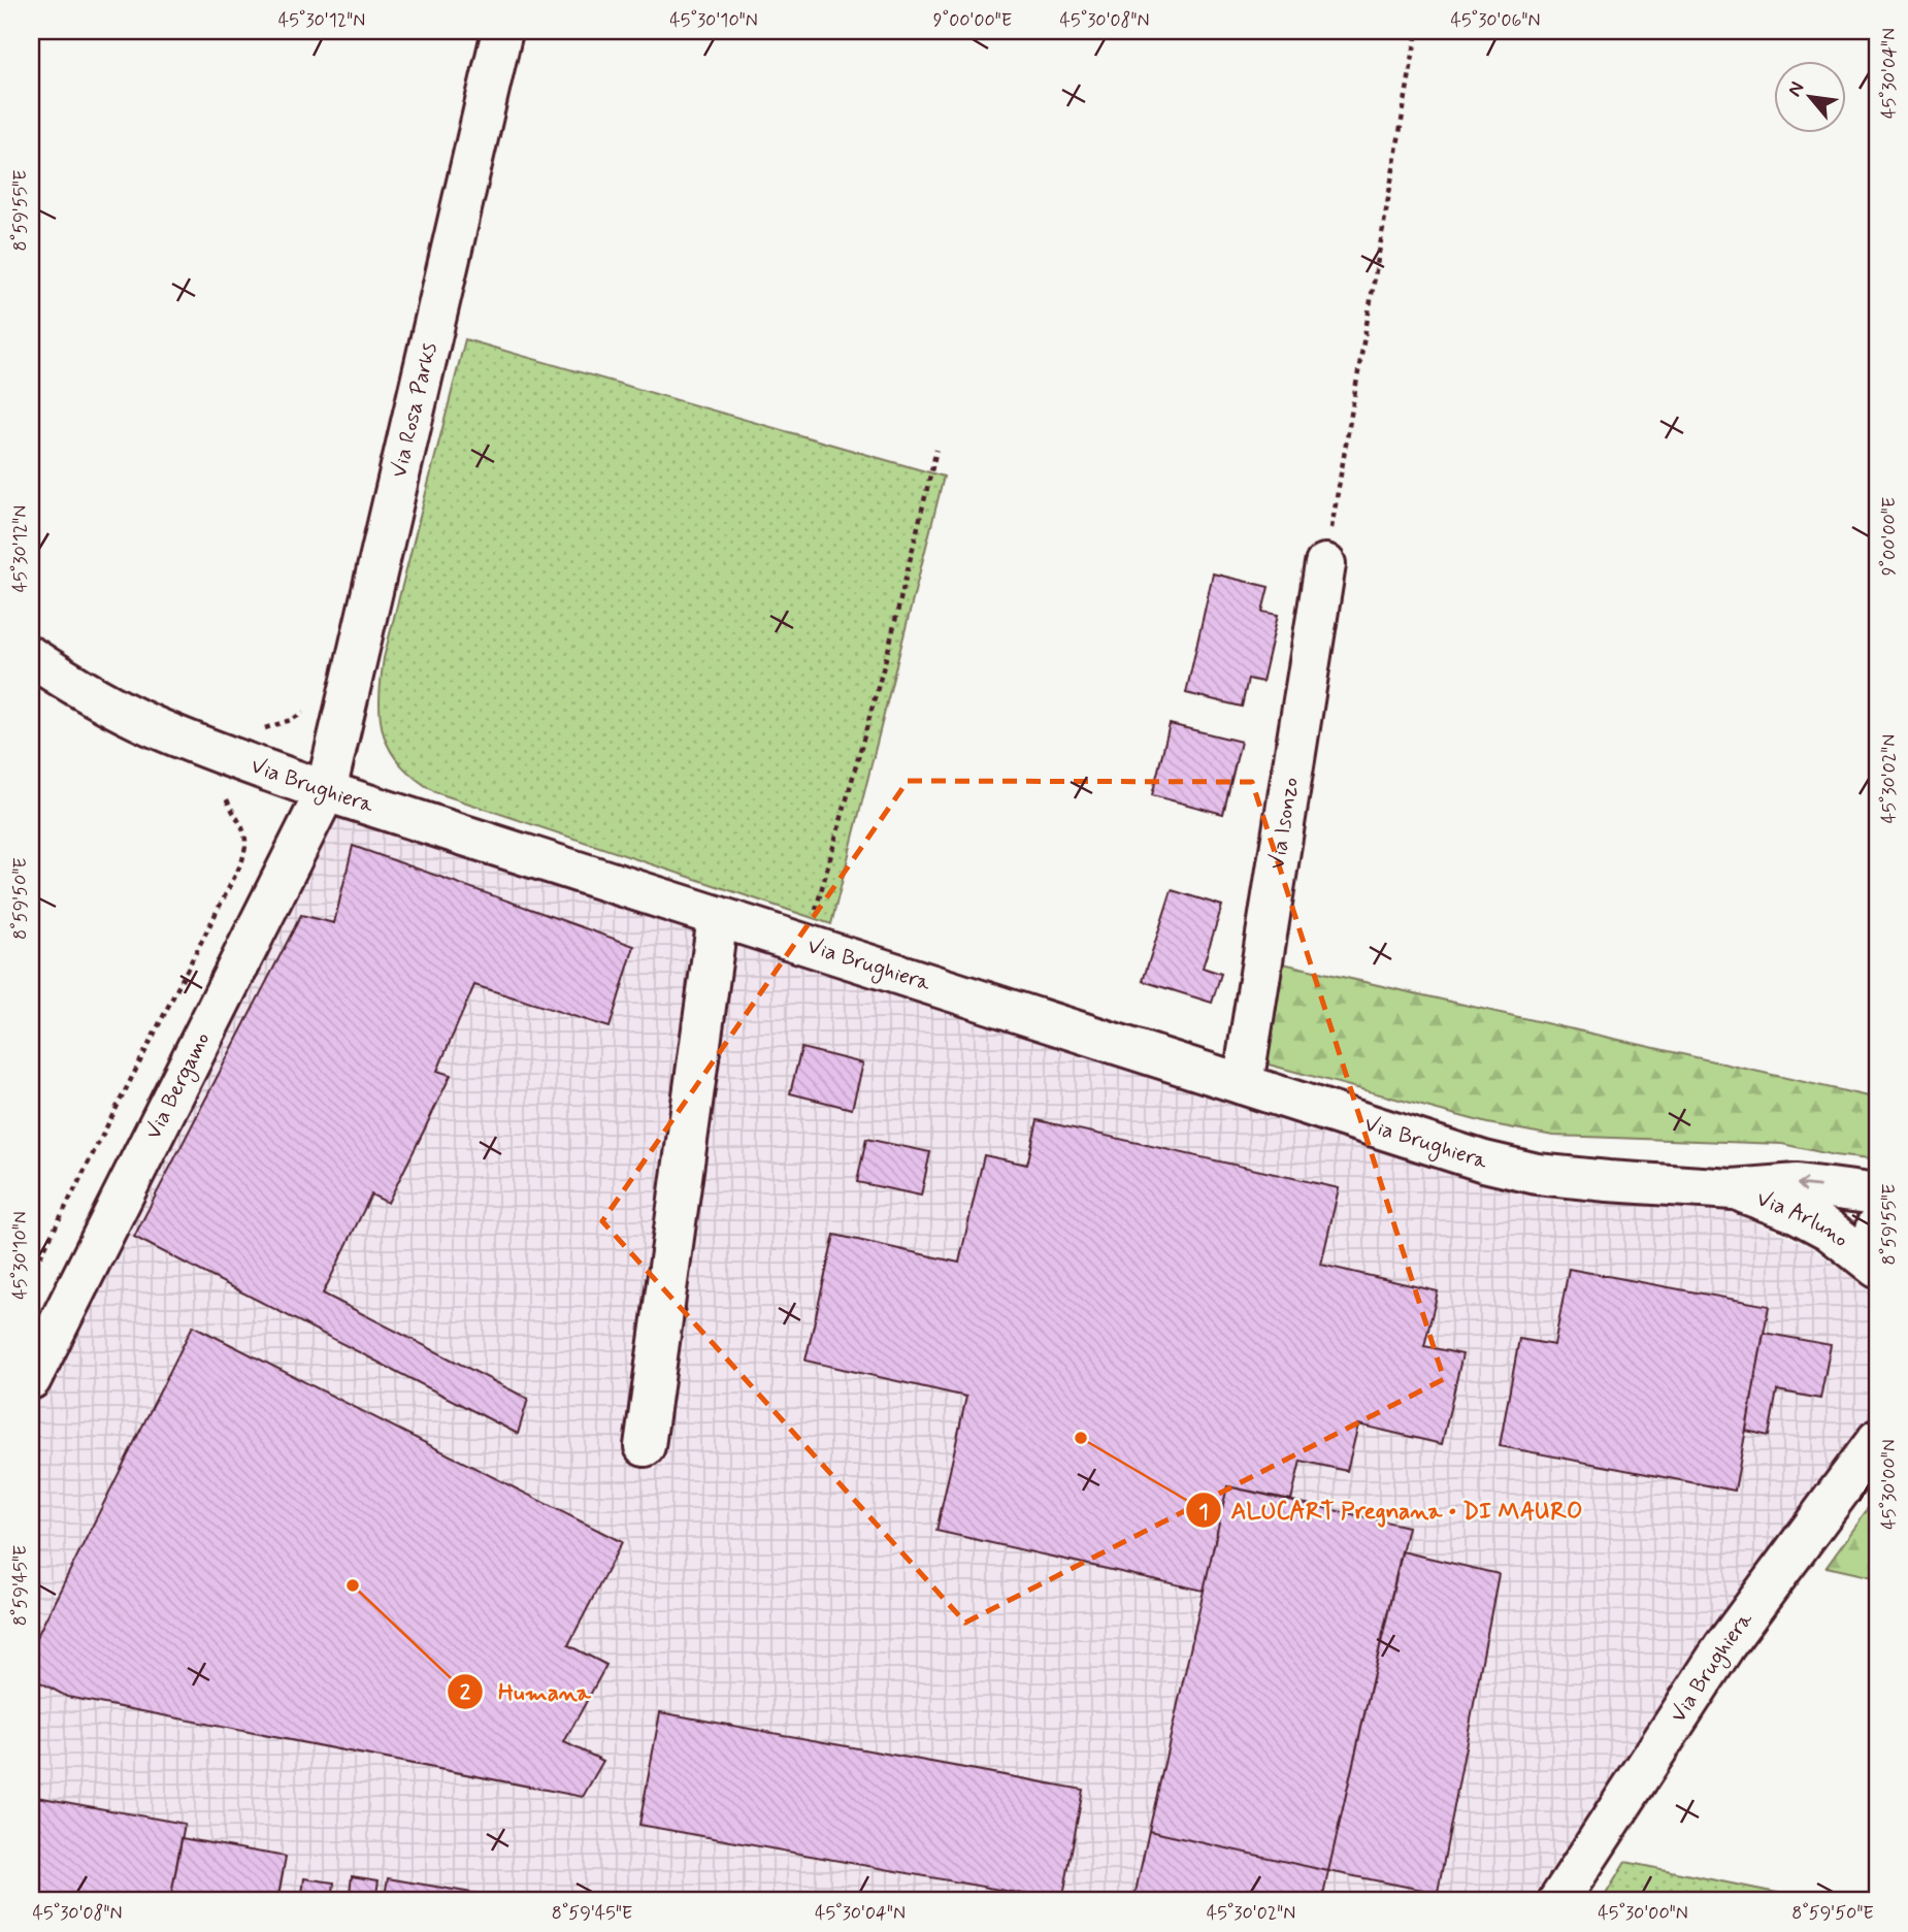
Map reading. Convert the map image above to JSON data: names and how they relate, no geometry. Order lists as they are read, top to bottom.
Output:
{
  "streets": {
    "street": [
      "Via Rosa Parks",
      "Via Brughiera",
      "Via Isonzo",
      "Via Bergamo",
      "Via Arluno"
    ]
  },
  "crossings": [
    ["Via Rosa Parks", "Via Brughiera"],
    ["Via Rosa Parks", "Via Bergamo"],
    ["Via Brughiera", "Via Isonzo"],
    ["Via Brughiera", "Via Bergamo"],
    ["Via Brughiera", "Via Arluno"]
  ],
  "one_way": ["Via Arluno"],
  "places": ["ALUCART Pregnana • DI MAURO", "Humana"],
  "north": "top left",
  "coordinates": [
    "45°30'12\"N",
    "45°30'10\"N",
    "9°00'00\"E",
    "45°30'08\"N",
    "45°30'06\"N",
    "45°30'04\"N",
    "8°59'55\"E",
    "45°30'02\"N",
    "8°59'50\"E",
    "45°30'00\"N",
    "8°59'45\"E"
  ]
}
